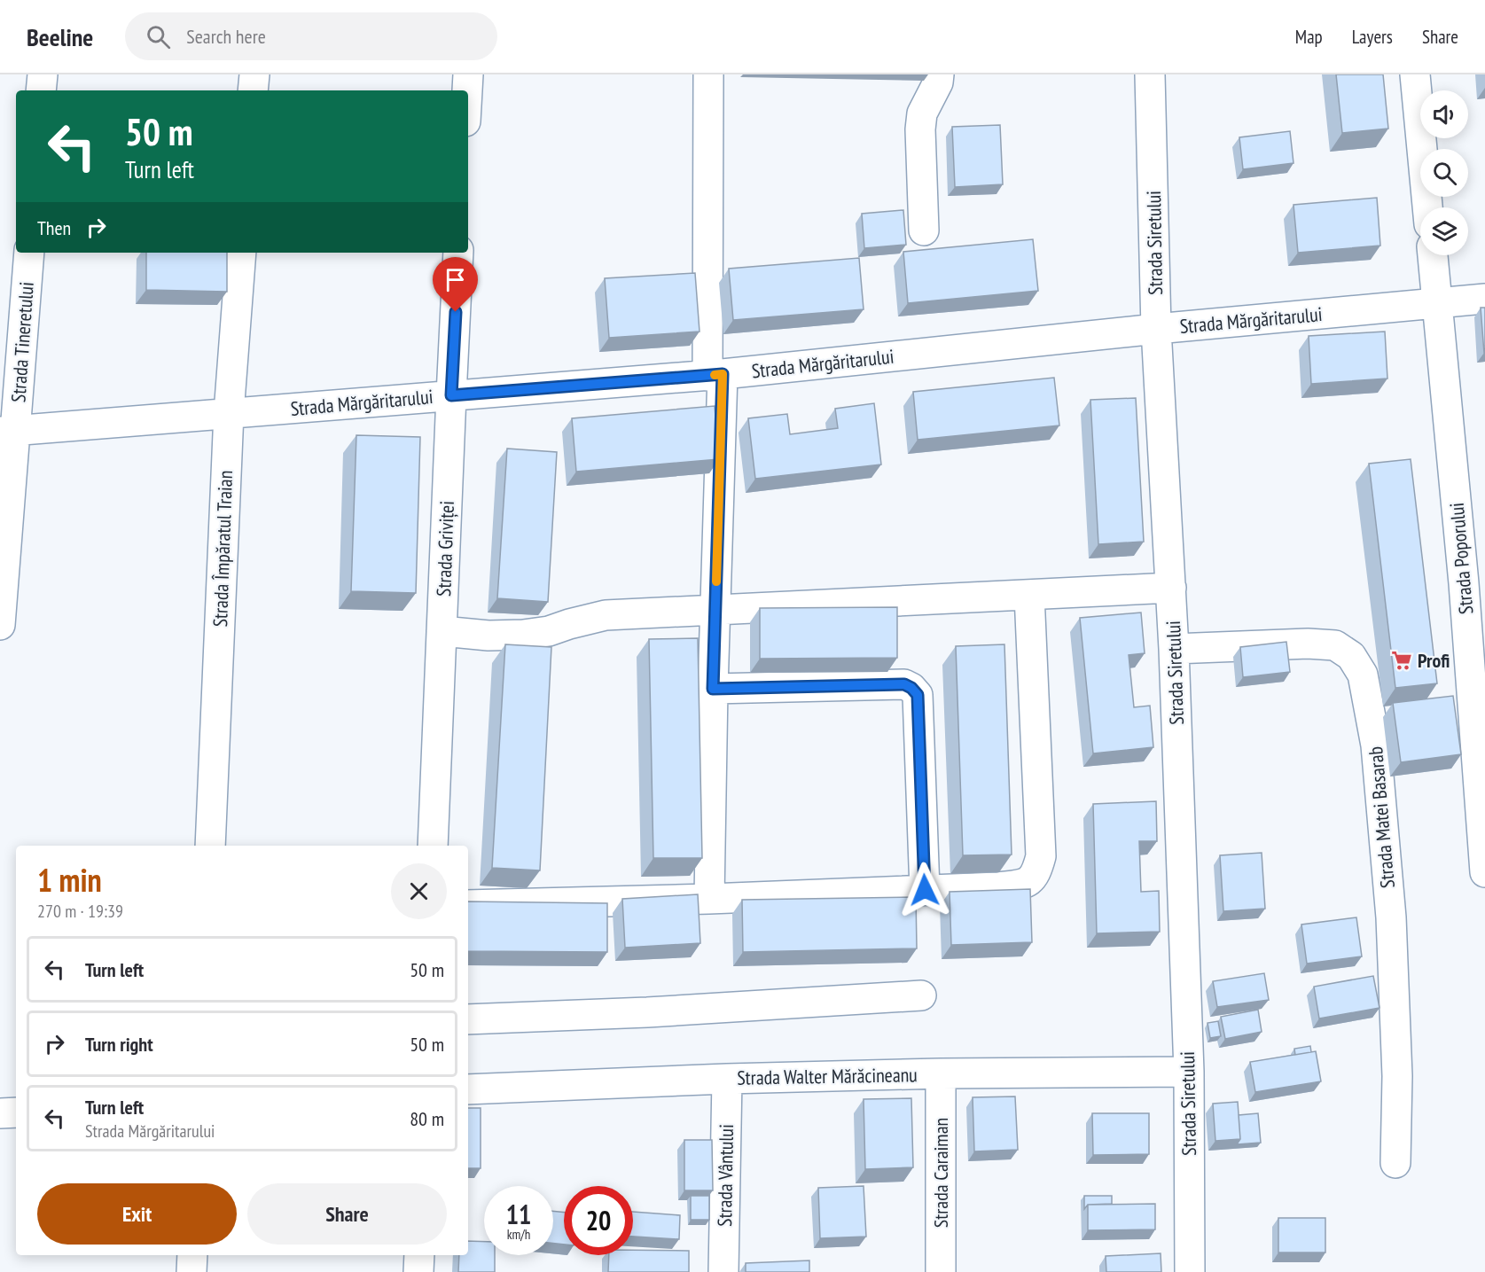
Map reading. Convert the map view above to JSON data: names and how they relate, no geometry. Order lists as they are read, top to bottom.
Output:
{
  "streets": {
    "street": [
      "Strada Siretului",
      "Strada Mărgăritarului",
      "Strada Tineretului",
      "Strada Împăratul Traian",
      "Strada Griviței",
      "Strada Poporului",
      "Strada Matei Basarab",
      "Strada Walter Mărăcineanu",
      "Strada Caraiman",
      "Strada Vântului"
    ]
  },
  "crossings": [
    ["Strada Siretului", "Strada Mărgăritarului"],
    ["Strada Siretului", "Strada Matei Basarab"],
    ["Strada Siretului", "Strada Walter Mărăcineanu"],
    ["Strada Mărgăritarului", "Strada Tineretului"],
    ["Strada Mărgăritarului", "Strada Împăratul Traian"],
    ["Strada Mărgăritarului", "Strada Griviței"],
    ["Strada Mărgăritarului", "Strada Poporului"],
    ["Strada Walter Mărăcineanu", "Strada Caraiman"],
    ["Strada Walter Mărăcineanu", "Strada Vântului"]
  ],
  "places": {
    "supermarket": ["Profi"]
  },
  "page": {
    "header": "Beeline",
    "search": "Search here",
    "nav": ["Map", "Layers", "Share"],
    "turn": ["50 m", "Turn left"],
    "then": "Then",
    "heading": ["1 min", "270 m · 19:39"],
    "list": [
      {
        "name": "Turn left",
        "value": "50 m"
      },
      {
        "name": "Turn right",
        "value": "50 m"
      },
      {
        "name": "Turn left",
        "note": "Strada Mărgăritarului",
        "value": "80 m"
      }
    ],
    "buttons": ["Exit", "Share"],
    "speed": "11 km/h",
    "limit": "20"
  }
}
